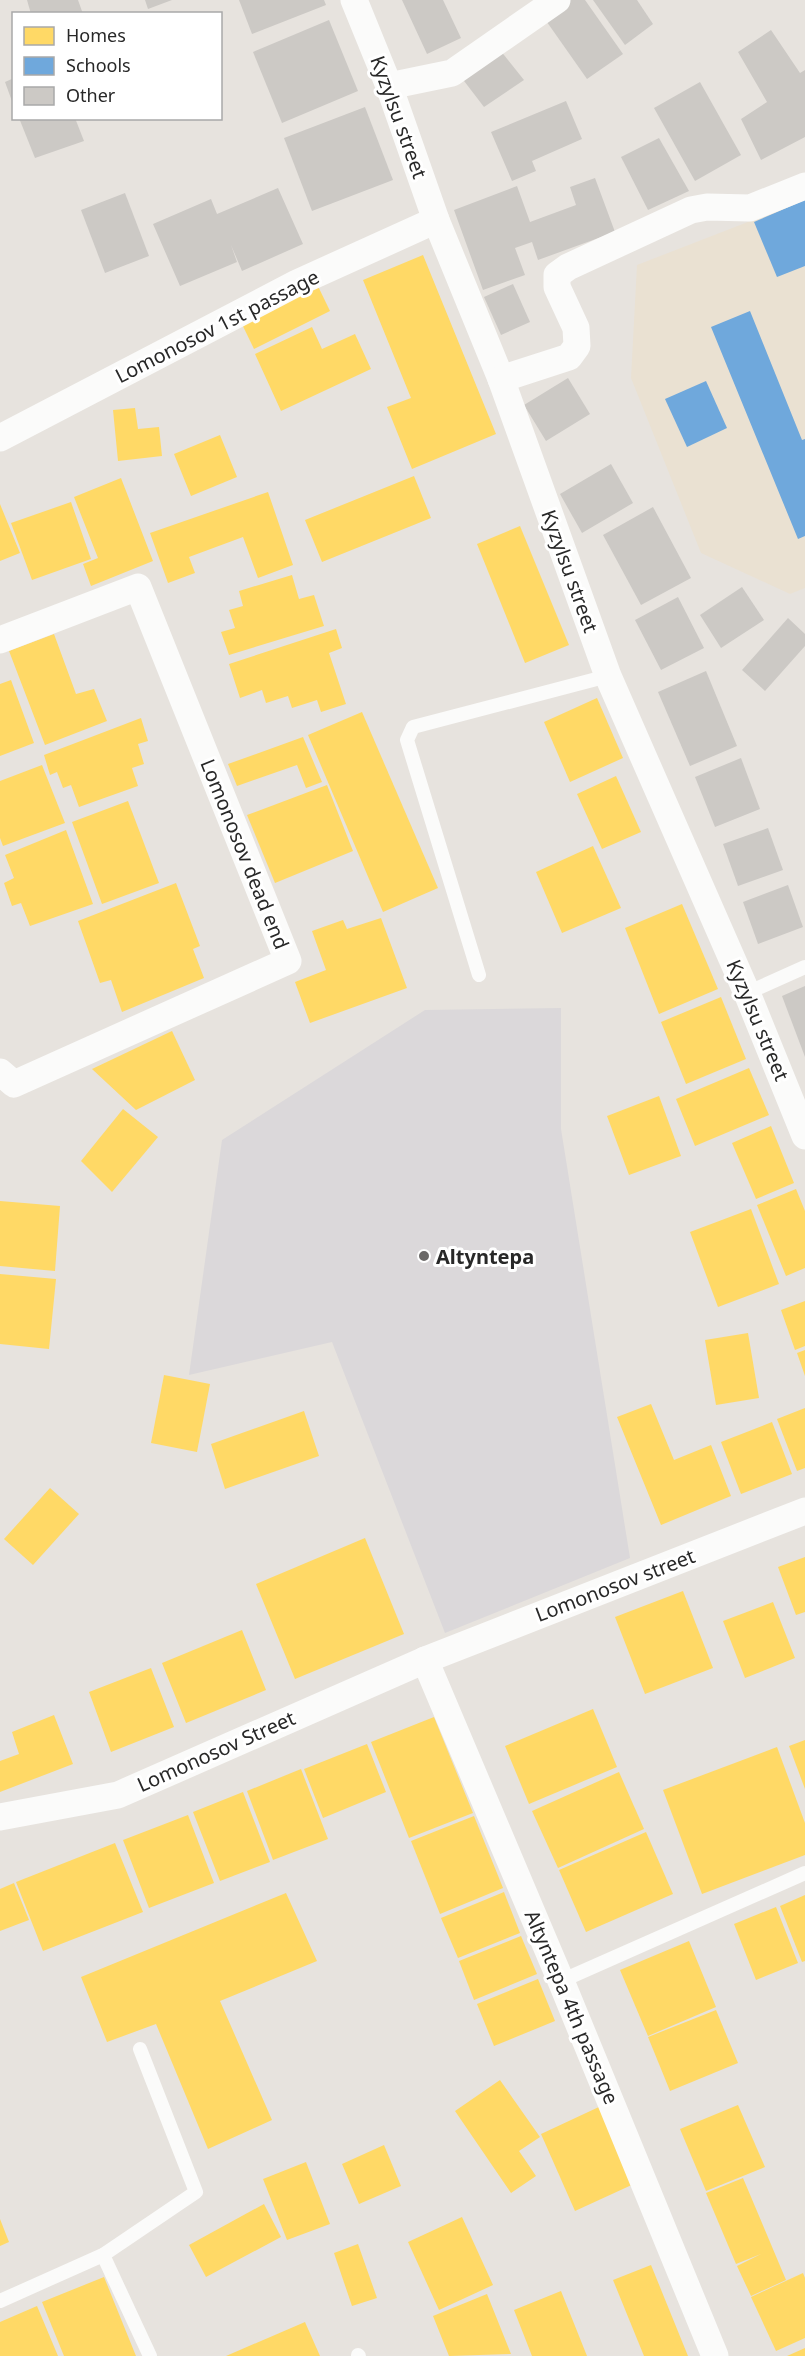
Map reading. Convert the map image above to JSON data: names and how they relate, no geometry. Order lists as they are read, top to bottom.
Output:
{
  "streets": {
    "street": [
      "Kyzylsu street",
      "Lomonosov 1st passage",
      "Lomonosov dead end",
      "Lomonosov street",
      "Lomonosov Street",
      "Altyntepa 4th passage"
    ]
  },
  "crossings": [
    ["Kyzylsu street", "Lomonosov 1st passage"],
    ["Lomonosov street", "Lomonosov Street"],
    ["Lomonosov street", "Altyntepa 4th passage"],
    ["Lomonosov Street", "Altyntepa 4th passage"]
  ],
  "places": ["Altyntepa"],
  "legend": ["Homes", "Schools", "Other"]
}
